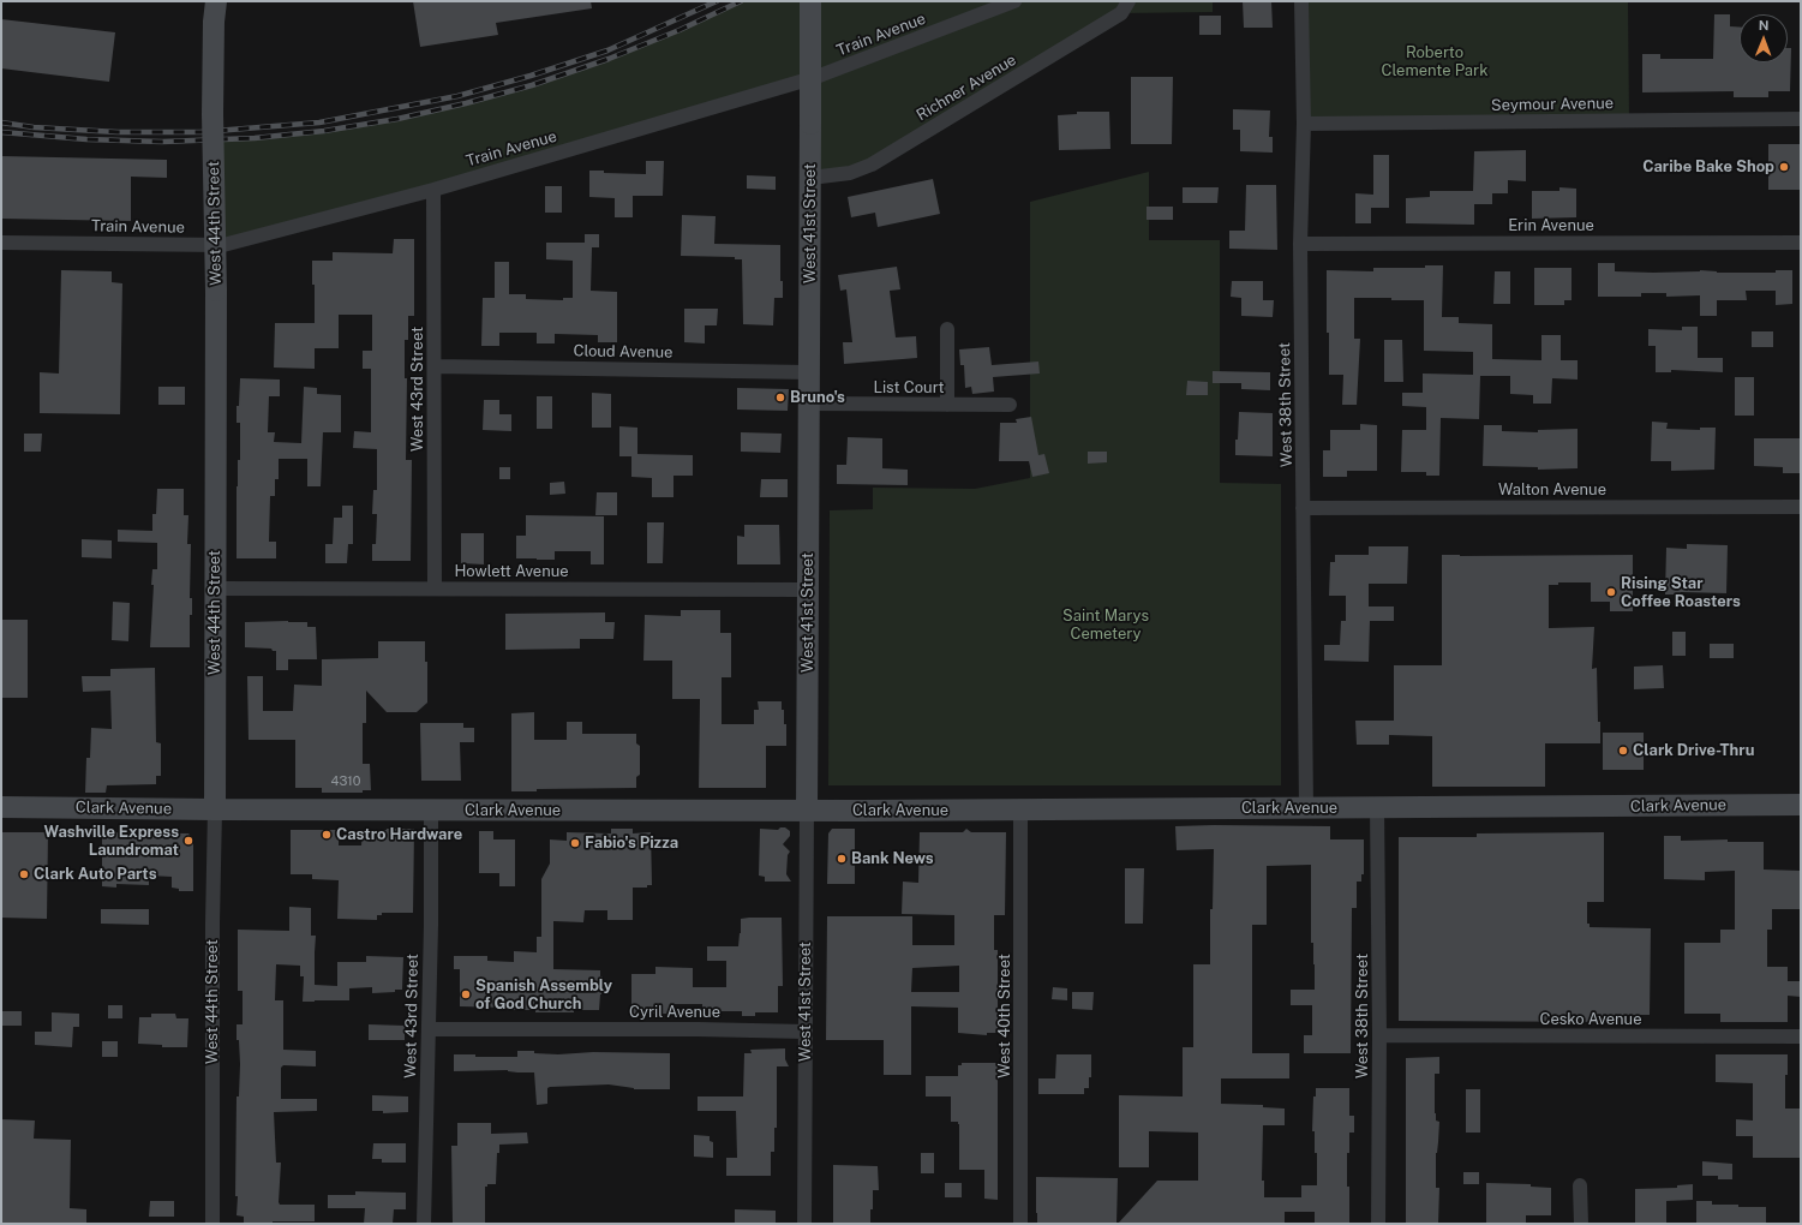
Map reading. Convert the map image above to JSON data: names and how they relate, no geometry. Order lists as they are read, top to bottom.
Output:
{
  "streets": {
    "street": [
      "Train Avenue",
      "Richner Avenue",
      "Seymour Avenue",
      "West 44th Street",
      "West 41st Street",
      "Erin Avenue",
      "Cloud Avenue",
      "List Court",
      "West 43rd Street",
      "West 38th Street",
      "Walton Avenue",
      "Howlett Avenue",
      "Clark Avenue",
      "Cyril Avenue",
      "West 40th Street",
      "Cesko Avenue"
    ]
  },
  "crossings": [
    ["Train Avenue", "West 43rd Street"],
    ["Richner Avenue", "West 41st Street"],
    ["Seymour Avenue", "West 38th Street"],
    ["West 44th Street", "Howlett Avenue"],
    ["West 44th Street", "Clark Avenue"],
    ["West 41st Street", "Cloud Avenue"],
    ["West 41st Street", "List Court"],
    ["West 41st Street", "Howlett Avenue"],
    ["West 41st Street", "Clark Avenue"],
    ["West 41st Street", "Cyril Avenue"],
    ["Erin Avenue", "West 38th Street"],
    ["Cloud Avenue", "West 43rd Street"],
    ["West 43rd Street", "Howlett Avenue"],
    ["West 43rd Street", "Clark Avenue"],
    ["West 43rd Street", "Cyril Avenue"],
    ["West 38th Street", "Walton Avenue"],
    ["West 38th Street", "Clark Avenue"],
    ["West 38th Street", "Cesko Avenue"],
    ["Clark Avenue", "West 40th Street"]
  ],
  "parks": ["Roberto Clemente Park", "Saint Marys Cemetery"],
  "places": [
    "Caribe Bake Shop",
    "Bruno's",
    "Rising Star Coffee Roasters",
    "Clark Drive-Thru",
    "Castro Hardware",
    "Washville Express Laundromat",
    "Fabio's Pizza",
    "Bank News",
    "Clark Auto Parts",
    "Spanish Assembly of God Church"
  ],
  "house_numbers": ["4310"],
  "north": "top"
}
